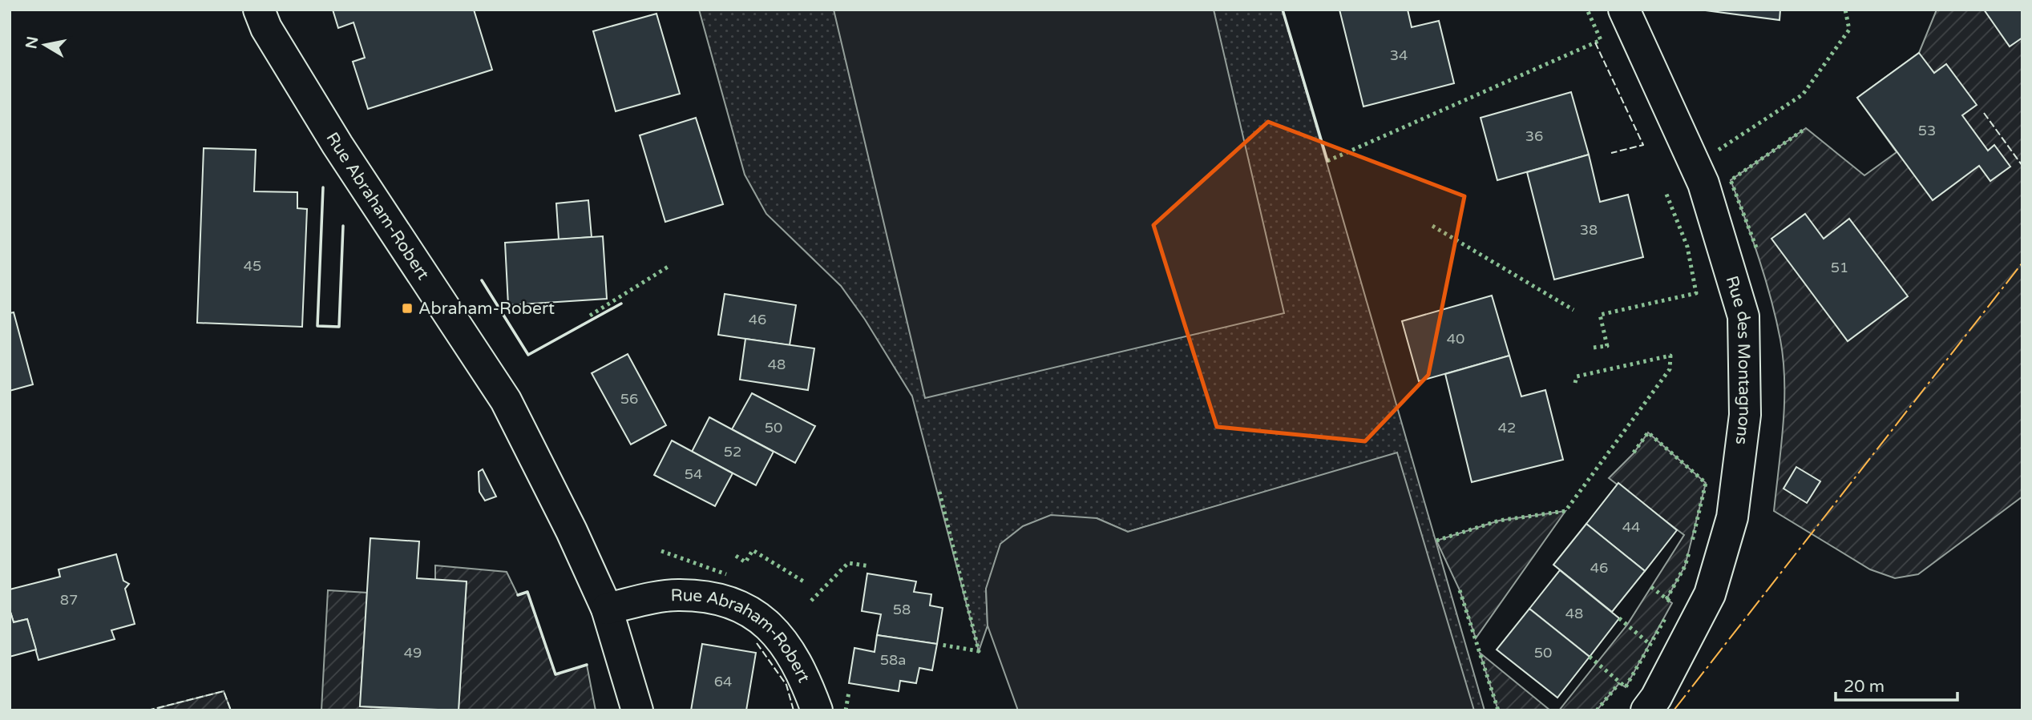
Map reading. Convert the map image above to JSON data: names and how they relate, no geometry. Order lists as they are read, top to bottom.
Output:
{
  "streets": {
    "street": ["Rue Abraham-Robert", "Rue des Montagnons"]
  },
  "places": {
    "transit": ["Abraham-Robert"]
  },
  "house_numbers": [
    "34",
    "53",
    "36",
    "38",
    "45",
    "51",
    "46",
    "40",
    "48",
    "56",
    "50",
    "42",
    "52",
    "54",
    "44",
    "46",
    "87",
    "58",
    "48",
    "49",
    "50",
    "58a",
    "64"
  ],
  "scale_bar": "20 m",
  "north": "left"
}
